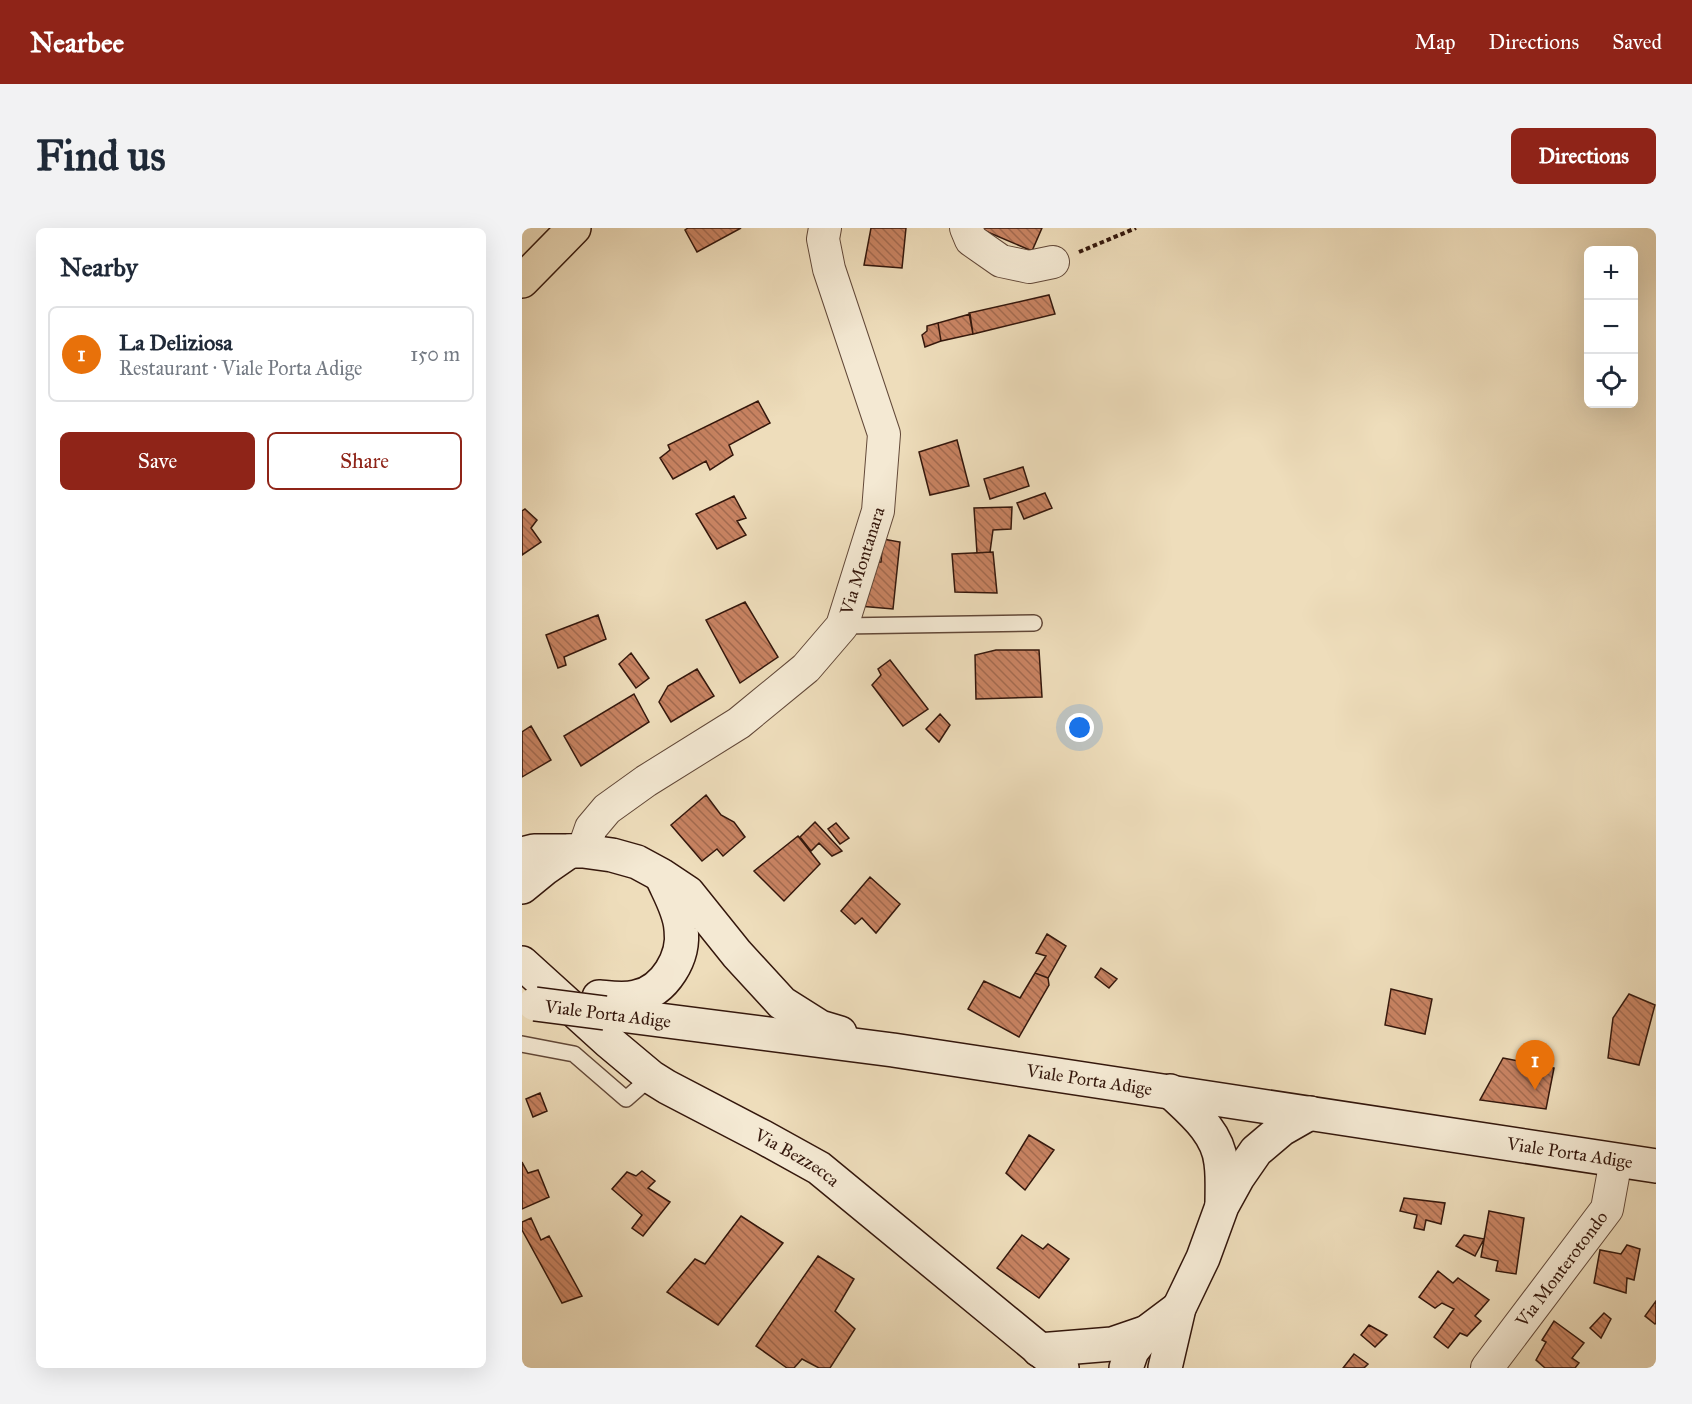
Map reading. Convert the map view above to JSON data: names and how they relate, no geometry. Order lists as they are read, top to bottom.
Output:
{
  "streets": {
    "street": [
      "Via Montanara",
      "Viale Porta Adige",
      "Via Bezzecca",
      "Via Monterotondo"
    ]
  },
  "crossings": [
    ["Viale Porta Adige", "Via Monterotondo"]
  ],
  "page": {
    "header": "Nearbee",
    "nav": ["Map", "Directions", "Saved"],
    "buttons": [
      "Directions",
      ["Save", "Share"]
    ],
    "title": "Find us",
    "heading": "Nearby",
    "map_buttons": ["+", "−"],
    "list": [
      {
        "mark": "1",
        "name": "La Deliziosa",
        "note": "Restaurant · Viale Porta Adige",
        "value": "150 m"
      }
    ],
    "pins": "1"
  }
}
